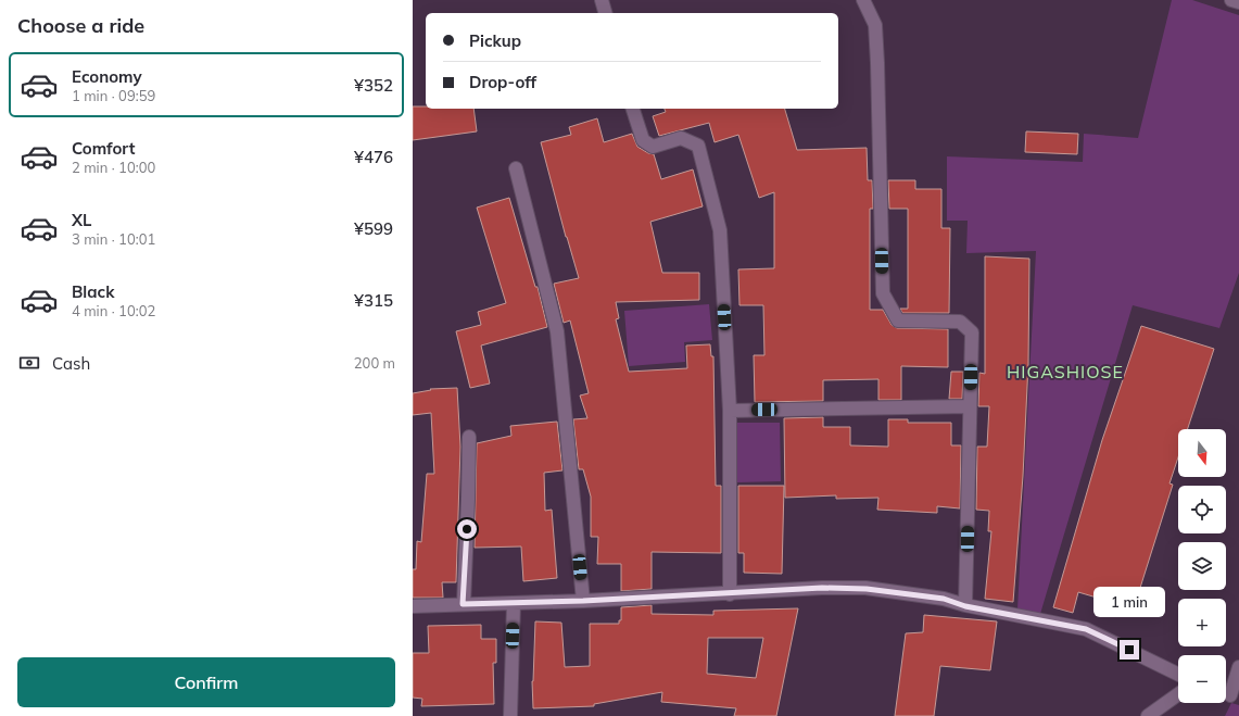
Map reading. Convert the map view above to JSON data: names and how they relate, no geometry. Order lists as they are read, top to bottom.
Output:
{
  "districts": ["HIGASHIOSE"],
  "north": "bottom",
  "page": {
    "heading": "Choose a ride",
    "banner": ["Pickup", "Drop-off"],
    "list": [
      {
        "name": "Economy",
        "note": "1 min · 09:59",
        "value": "¥352"
      },
      {
        "name": "Comfort",
        "note": "2 min · 10:00",
        "value": "¥476"
      },
      {
        "name": "XL",
        "note": "3 min · 10:01",
        "value": "¥599"
      },
      {
        "name": "Black",
        "note": "4 min · 10:02",
        "value": "¥315"
      }
    ],
    "pay": ["Cash", "200 m"],
    "map_buttons": ["+", "−"],
    "bubble": "1 min",
    "buttons": "Confirm"
  }
}
